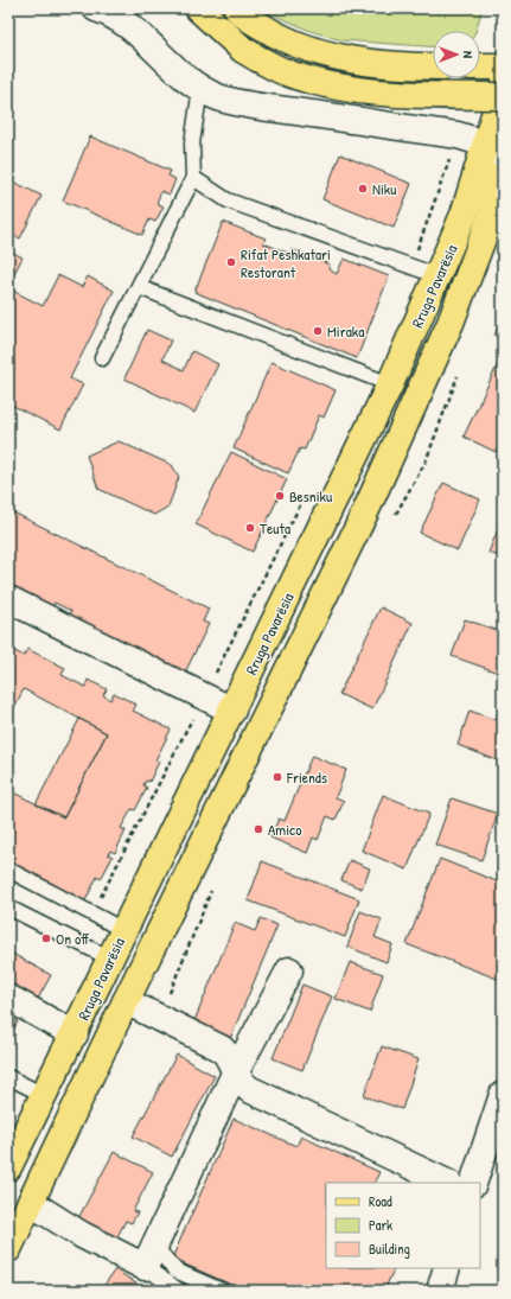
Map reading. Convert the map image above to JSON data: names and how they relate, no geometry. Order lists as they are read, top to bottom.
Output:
{
  "streets": {
    "main road": ["Rruga Pavarësia"]
  },
  "places": [
    "Niku",
    "Rifat Peshkatari Restorant",
    "Miraka",
    "Besniku",
    "Teuta",
    "Friends",
    "Amico",
    "On off"
  ],
  "legend": ["Road", "Park", "Building"],
  "north": "right"
}
